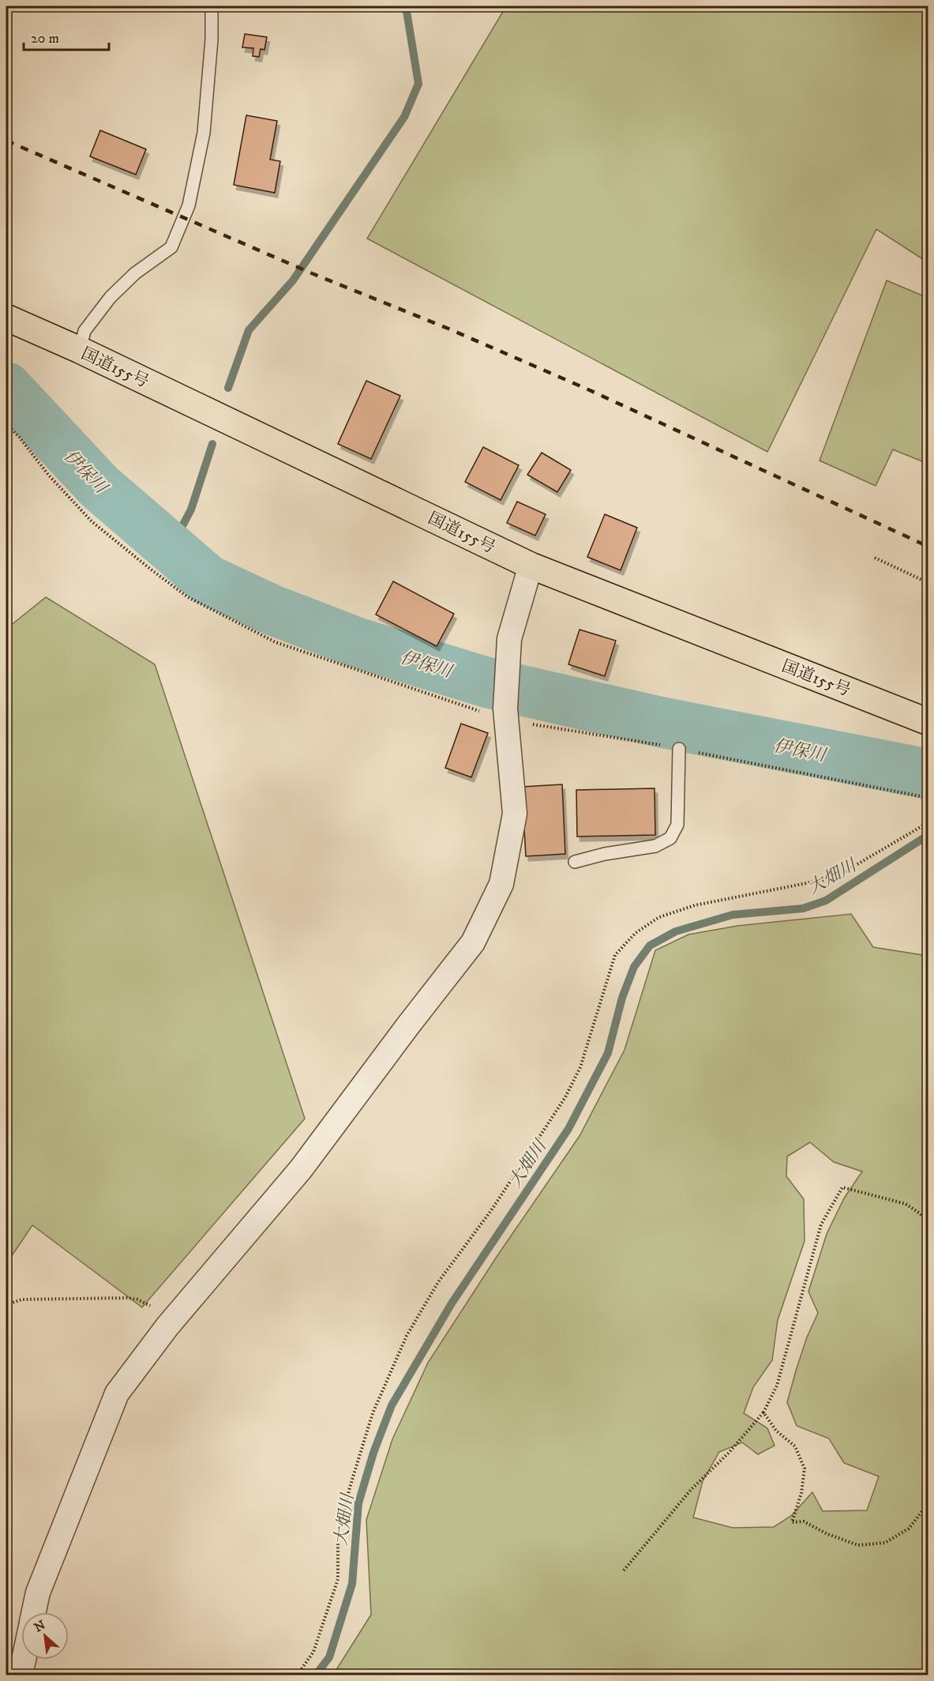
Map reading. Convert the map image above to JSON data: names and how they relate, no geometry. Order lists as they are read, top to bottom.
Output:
{
  "streets": {
    "highway": ["国道155号"]
  },
  "water": ["伊保川", "大畑川"],
  "scale_bar": "20 m",
  "north": "top left"
}
